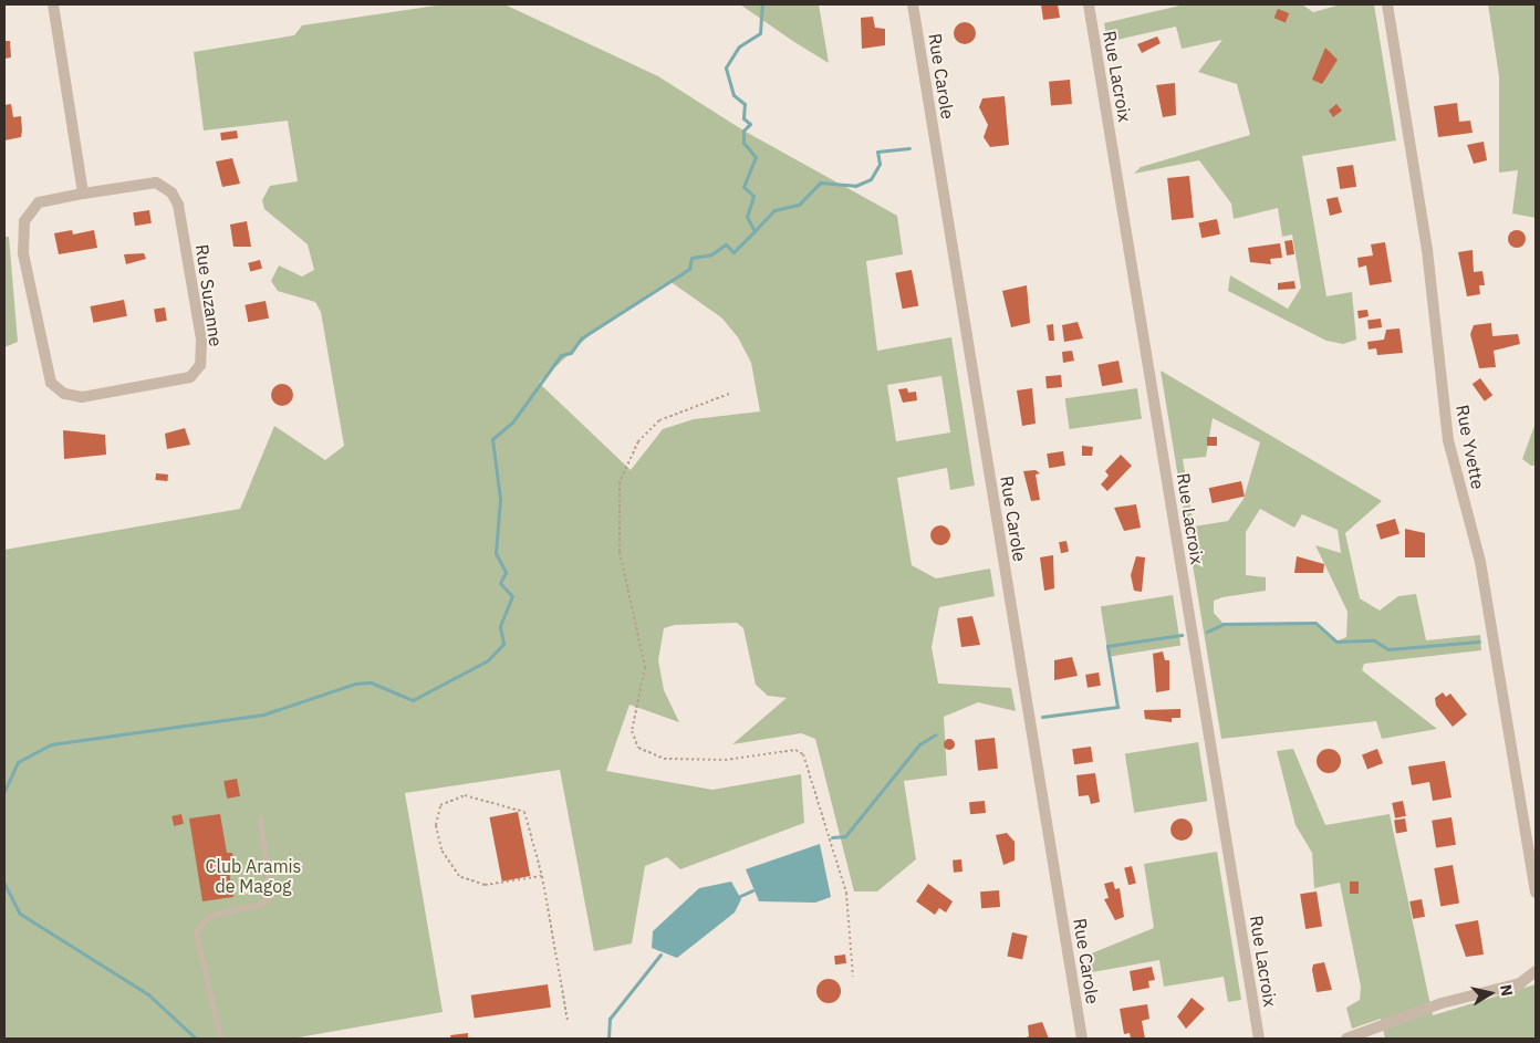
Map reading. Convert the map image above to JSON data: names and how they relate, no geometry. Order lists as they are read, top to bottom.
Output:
{
  "streets": {
    "street": [
      "Rue Carole",
      "Rue Lacroix",
      "Rue Suzanne",
      "Rue Yvette"
    ]
  },
  "parks": ["Club Aramis de Magog"],
  "north": "right"
}
